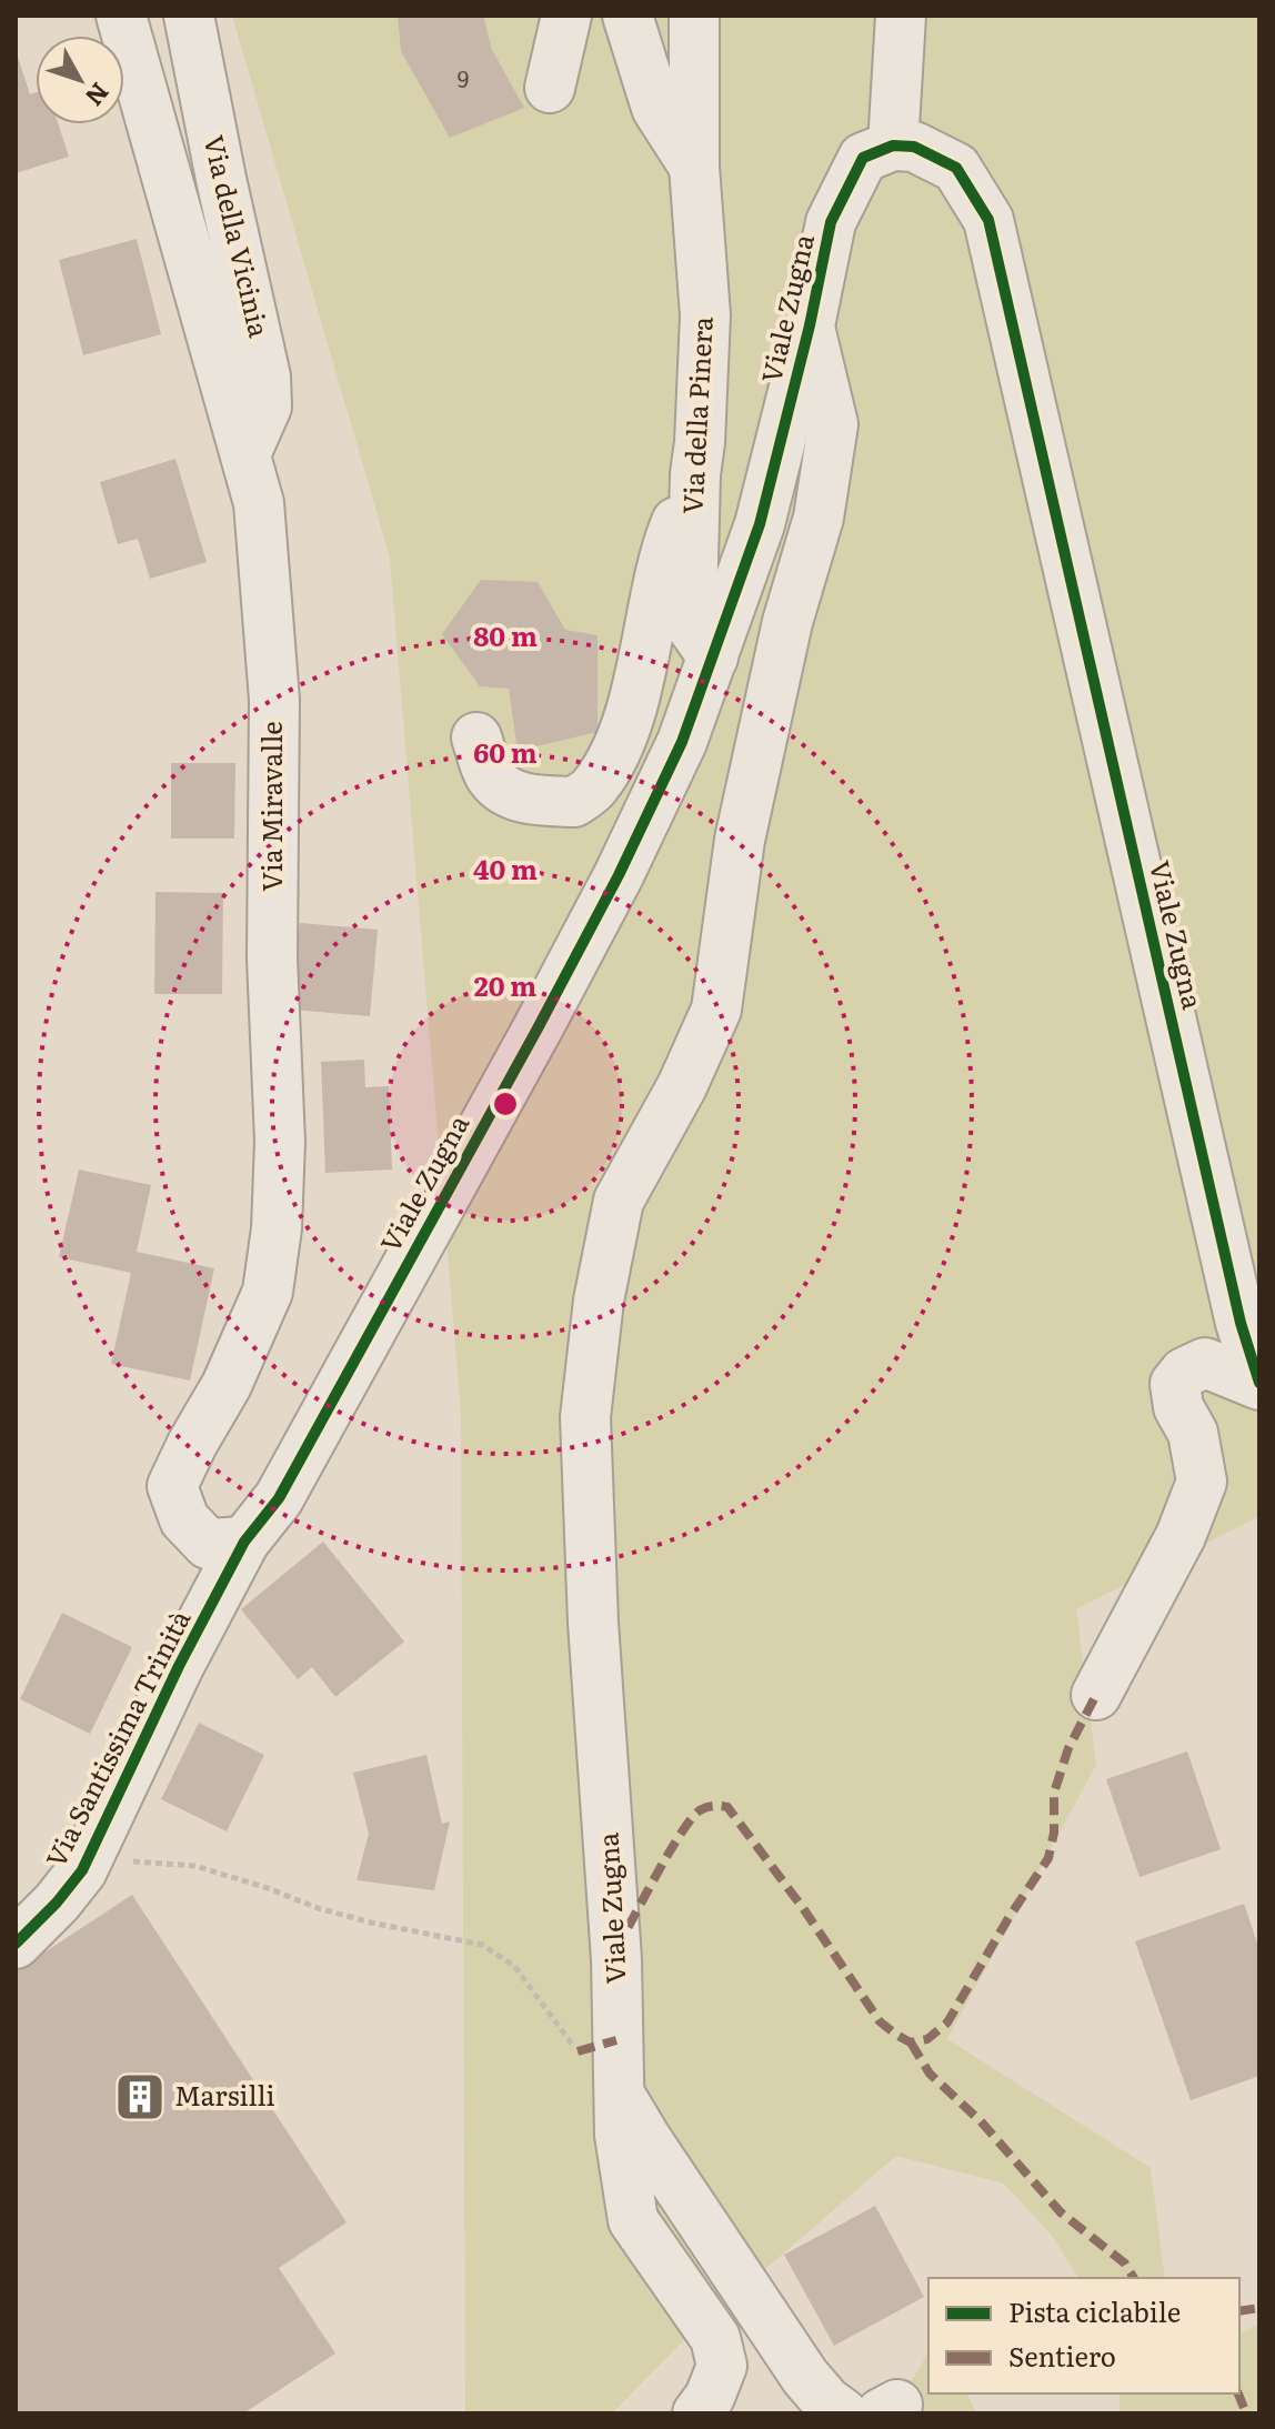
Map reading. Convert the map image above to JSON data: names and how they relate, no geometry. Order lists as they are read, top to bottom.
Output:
{
  "streets": {
    "street": [
      "Via della Vicinia",
      "Viale Zugna",
      "Via della Pinera",
      "Via Miravalle",
      "Via Santissima Trinità"
    ]
  },
  "crossings": [
    ["Via della Vicinia", "Via Miravalle"],
    ["Viale Zugna", "Via della Pinera"],
    ["Viale Zugna", "Via Miravalle"],
    ["Viale Zugna", "Via Santissima Trinità"],
    ["Via Miravalle", "Via Santissima Trinità"]
  ],
  "places": {
    "building": ["Marsilli"]
  },
  "house_numbers": ["9"],
  "legend": ["Pista ciclabile", "Sentiero"],
  "north": "bottom right",
  "rings": [
    "80 m",
    "60 m",
    "40 m",
    "20 m"
  ]
}
